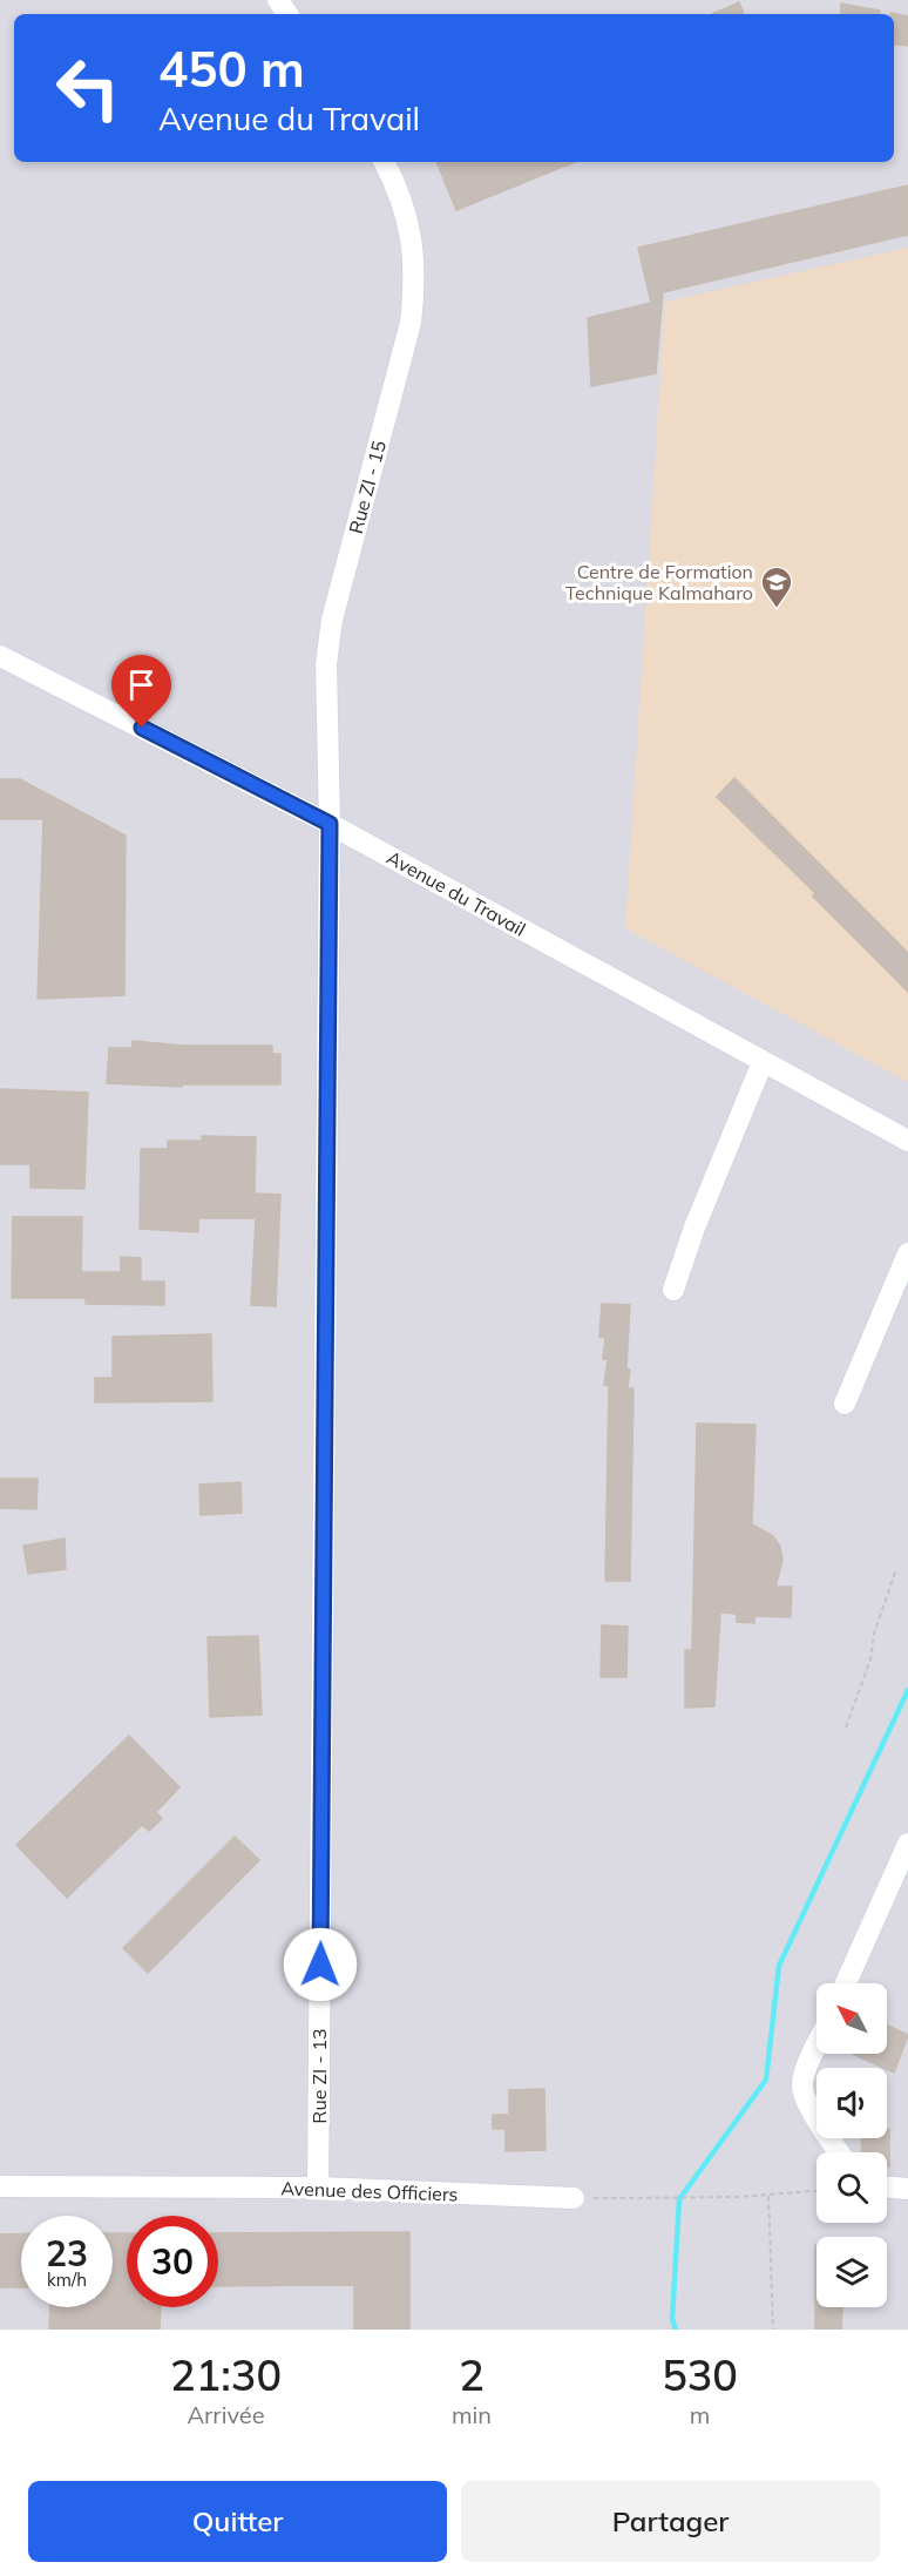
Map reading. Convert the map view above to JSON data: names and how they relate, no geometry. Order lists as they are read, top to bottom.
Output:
{
  "streets": {
    "street": [
      "Rue ZI - 15",
      "Avenue du Travail",
      "Rue ZI - 13",
      "Avenue des Officiers"
    ]
  },
  "crossings": [
    ["Rue ZI - 15", "Avenue du Travail"],
    ["Rue ZI - 15", "Rue ZI - 13"],
    ["Avenue du Travail", "Rue ZI - 13"],
    ["Rue ZI - 13", "Avenue des Officiers"]
  ],
  "places": {
    "school or university": ["Centre de Formation Technique Kalmaharo"]
  },
  "north": "top left",
  "page": {
    "turn": ["450 m", "Avenue du Travail"],
    "speed": "23 km/h",
    "limit": "30",
    "eta": [
      "21:30",
      "Arrivée",
      "2",
      "min",
      "530",
      "m"
    ],
    "buttons": ["Quitter", "Partager"]
  }
}
